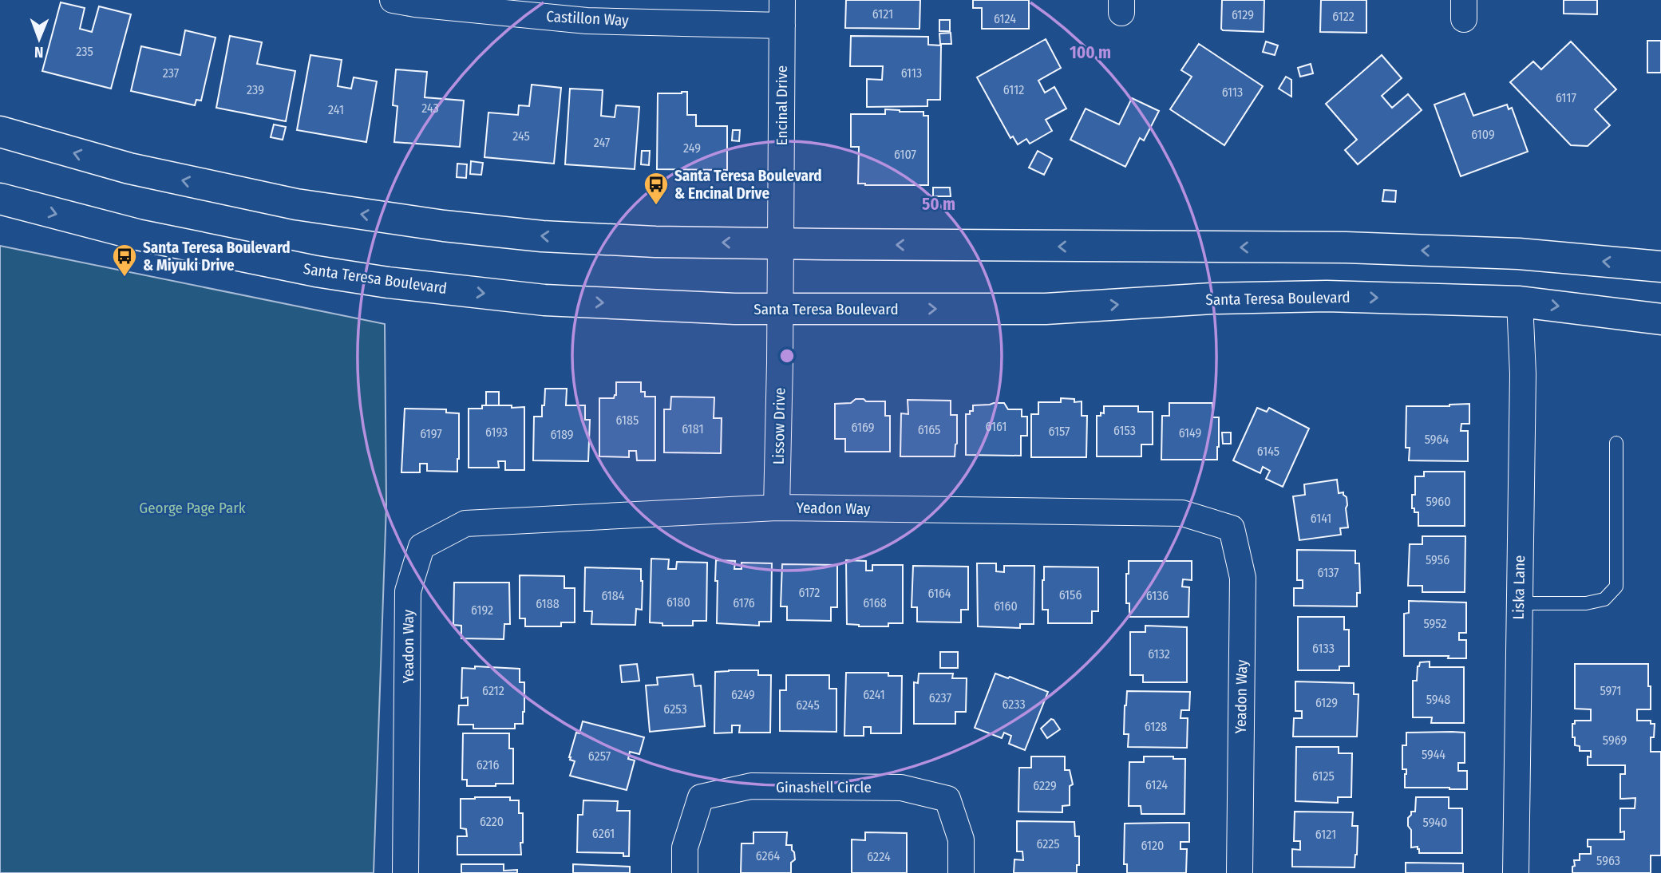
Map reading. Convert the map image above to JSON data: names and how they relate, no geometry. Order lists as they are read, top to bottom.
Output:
{
  "streets": {
    "main road": ["Santa Teresa Boulevard"],
    "street": [
      "Castillon Way",
      "Encinal Drive",
      "Lissow Drive",
      "Yeadon Way",
      "Liska Lane",
      "Ginashell Circle"
    ]
  },
  "crossings": [
    ["Castillon Way", "Encinal Drive"],
    ["Encinal Drive", "Lissow Drive"],
    ["Santa Teresa Boulevard", "Lissow Drive"],
    ["Santa Teresa Boulevard", "Liska Lane"],
    ["Lissow Drive", "Yeadon Way"]
  ],
  "parks": ["George Page Park"],
  "places": {
    "bus stop": ["Santa Teresa Boulevard & Encinal Drive", "Santa Teresa Boulevard & Miyuki Drive"]
  },
  "house_numbers": [
    "6121",
    "6129",
    "6122",
    "6124",
    "235",
    "237",
    "6113",
    "239",
    "6112",
    "6113",
    "6117",
    "243",
    "241",
    "6109",
    "245",
    "247",
    "249",
    "6107",
    "6185",
    "6161",
    "6169",
    "6181",
    "6165",
    "6153",
    "6157",
    "6193",
    "6149",
    "6197",
    "6189",
    "5964",
    "6145",
    "5960",
    "6141",
    "5956",
    "6137",
    "6172",
    "6164",
    "6156",
    "6184",
    "6136",
    "6180",
    "6176",
    "6168",
    "6188",
    "6160",
    "6192",
    "5952",
    "6133",
    "6132",
    "6212",
    "5971",
    "6249",
    "6241",
    "6237",
    "5948",
    "6129",
    "6233",
    "6245",
    "6253",
    "6128",
    "5969",
    "5944",
    "6257",
    "6216",
    "6125",
    "6124",
    "6229",
    "6220",
    "5940",
    "6261",
    "6121",
    "6225",
    "6120",
    "6264",
    "6224",
    "5963"
  ],
  "north": "bottom",
  "rings": ["100 m", "50 m"]
}
